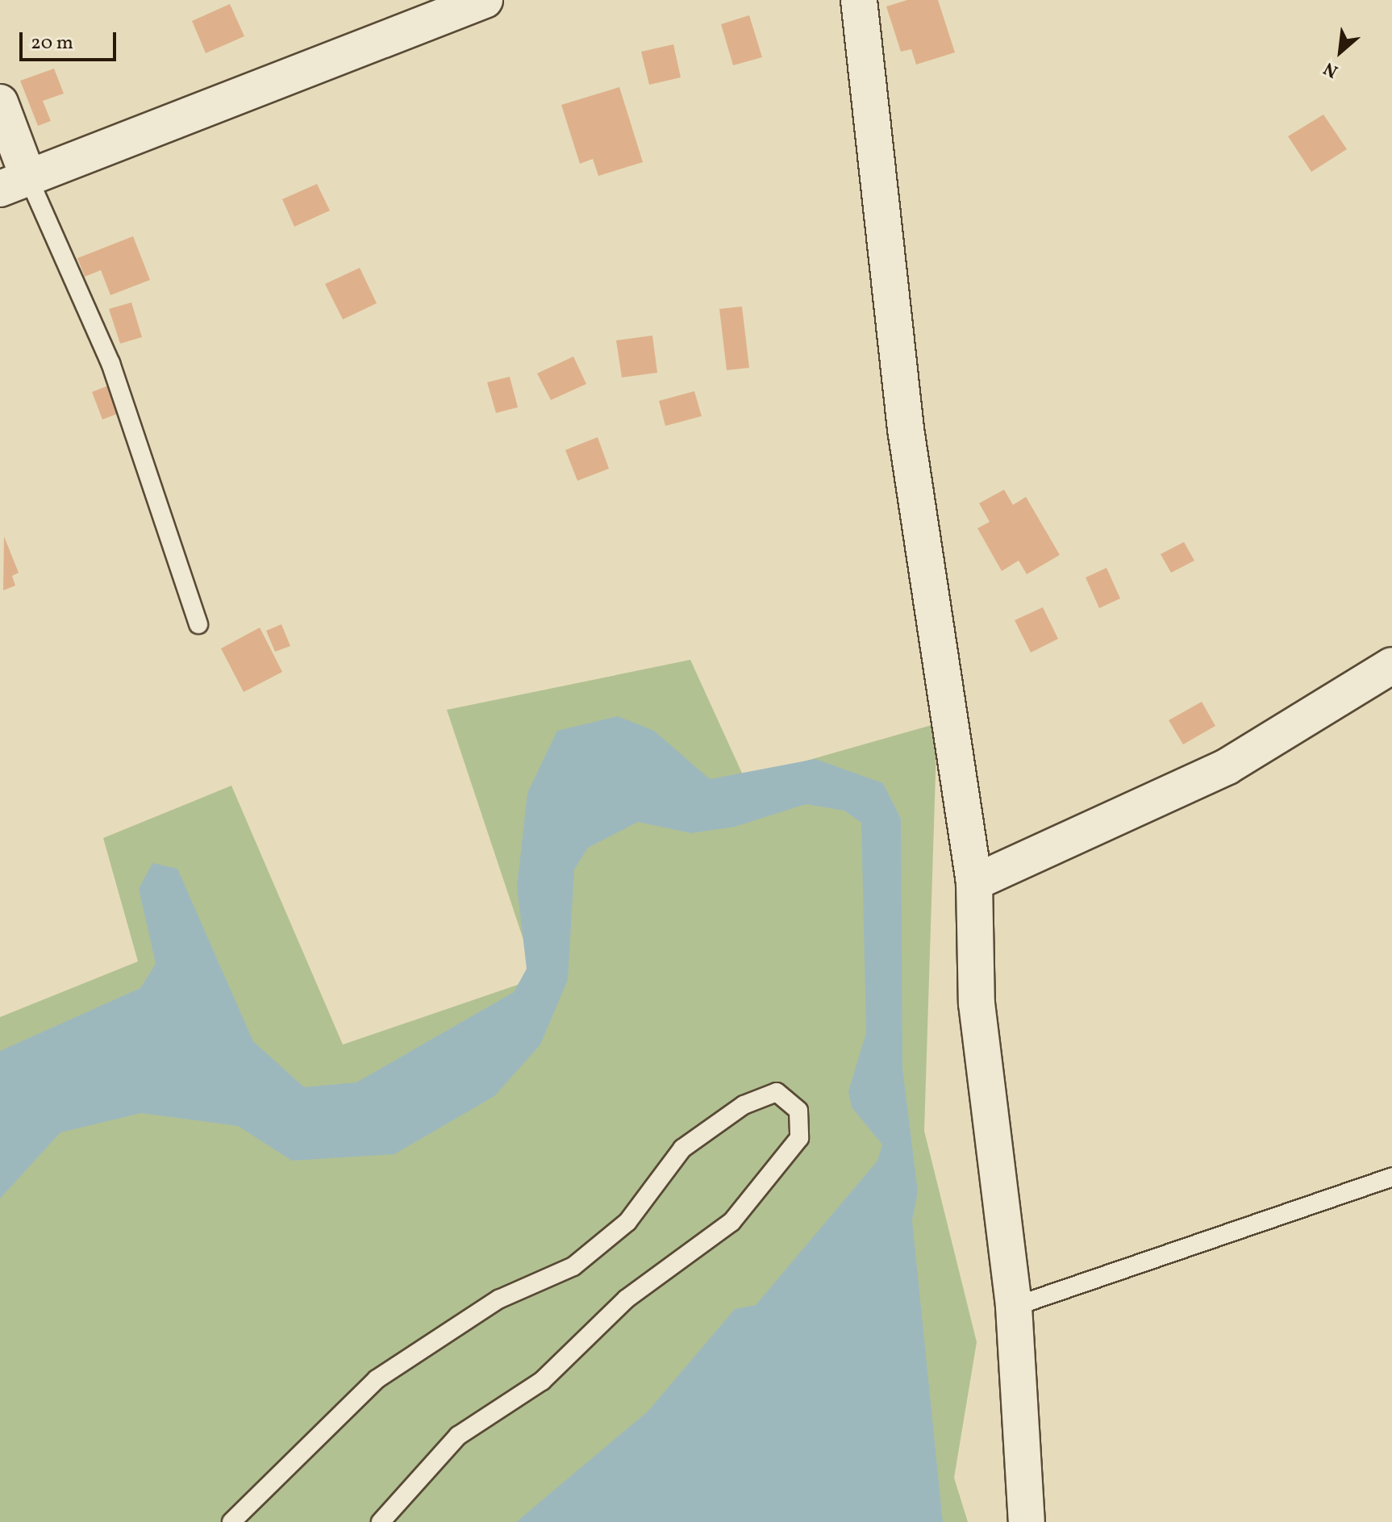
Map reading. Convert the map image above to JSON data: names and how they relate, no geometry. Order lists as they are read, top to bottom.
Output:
{
  "scale_bar": "20 m",
  "north": "bottom left"
}
